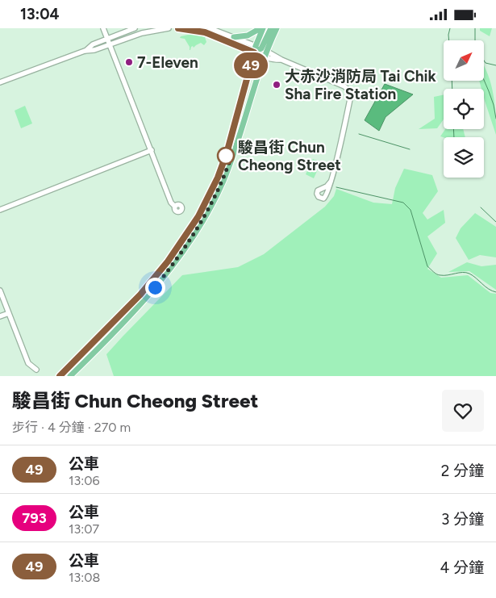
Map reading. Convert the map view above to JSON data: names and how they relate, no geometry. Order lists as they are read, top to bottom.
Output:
{
  "places": ["7-Eleven", "大赤沙消防局 Tai Chik Sha Fire Station", "駿昌街 Chun Cheong Street"],
  "lines": ["bus line 49"],
  "north": "top right",
  "page": {
    "status": "13:04",
    "on_map": "49",
    "heading": ["駿昌街 Chun Cheong Street", "步行 · 4 分鐘 · 270 m"],
    "list": [
      {
        "mark": "49",
        "name": "公車",
        "note": "13:06",
        "value": "2 分鐘"
      },
      {
        "mark": "793",
        "name": "公車",
        "note": "13:07",
        "value": "3 分鐘"
      },
      {
        "mark": "49",
        "name": "公車",
        "note": "13:08",
        "value": "4 分鐘"
      }
    ]
  }
}
